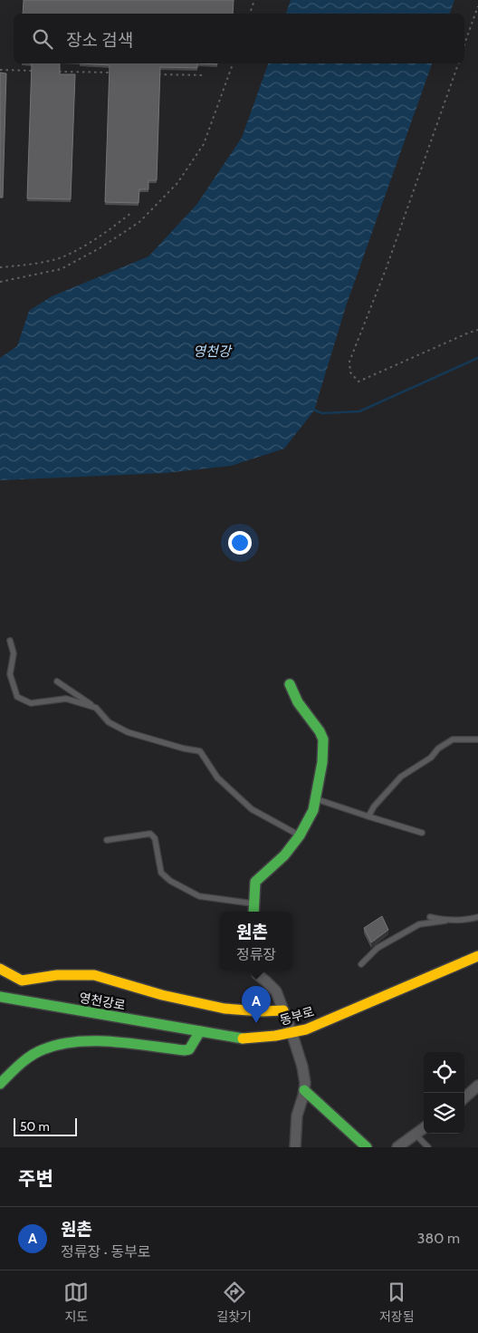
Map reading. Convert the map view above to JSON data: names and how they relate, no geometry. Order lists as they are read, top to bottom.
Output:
{
  "streets": {
    "street": ["영천강로", "동부로"]
  },
  "crossings": [
    ["영천강로", "동부로"]
  ],
  "water": ["영천강"],
  "scale_bar": "50 m",
  "page": {
    "search": "장소 검색",
    "popup": ["원촌", "정류장"],
    "pins": "A",
    "scale": "50 m",
    "heading": "주변",
    "list": [
      {
        "mark": "A",
        "name": "원촌",
        "note": "정류장 · 동부로",
        "value": "380 m"
      }
    ],
    "nav": ["지도", "길찾기", "저장됨"]
  }
}
